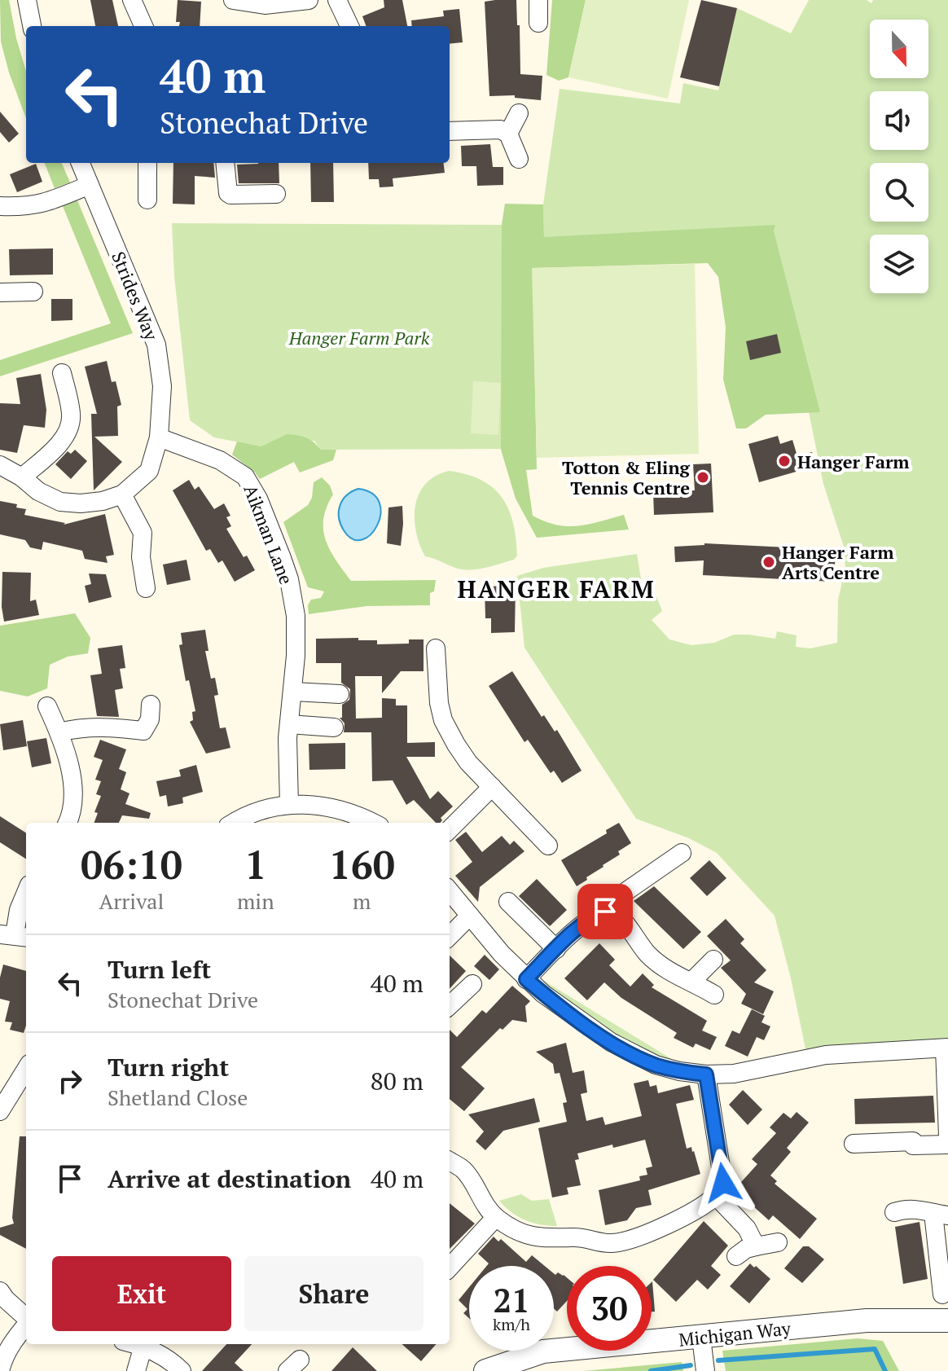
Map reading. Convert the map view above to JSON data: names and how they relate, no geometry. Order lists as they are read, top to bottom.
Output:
{
  "streets": {
    "street": ["Strides Way", "Aikman Lane", "Michigan Way"]
  },
  "crossings": [
    ["Strides Way", "Aikman Lane"]
  ],
  "districts": ["HANGER FARM"],
  "parks": ["Hanger Farm Park"],
  "places": ["Hanger Farm", "Totton & Eling Tennis Centre", "Hanger Farm Arts Centre"],
  "north": "bottom",
  "page": {
    "turn": ["40 m", "Stonechat Drive"],
    "eta": [
      "06:10",
      "Arrival",
      "1",
      "min",
      "160",
      "m"
    ],
    "list": [
      {
        "name": "Turn left",
        "note": "Stonechat Drive",
        "value": "40 m"
      },
      {
        "name": "Turn right",
        "note": "Shetland Close",
        "value": "80 m"
      },
      {
        "name": "Arrive at destination",
        "value": "40 m"
      }
    ],
    "buttons": ["Exit", "Share"],
    "speed": "21 km/h",
    "limit": "30"
  }
}
